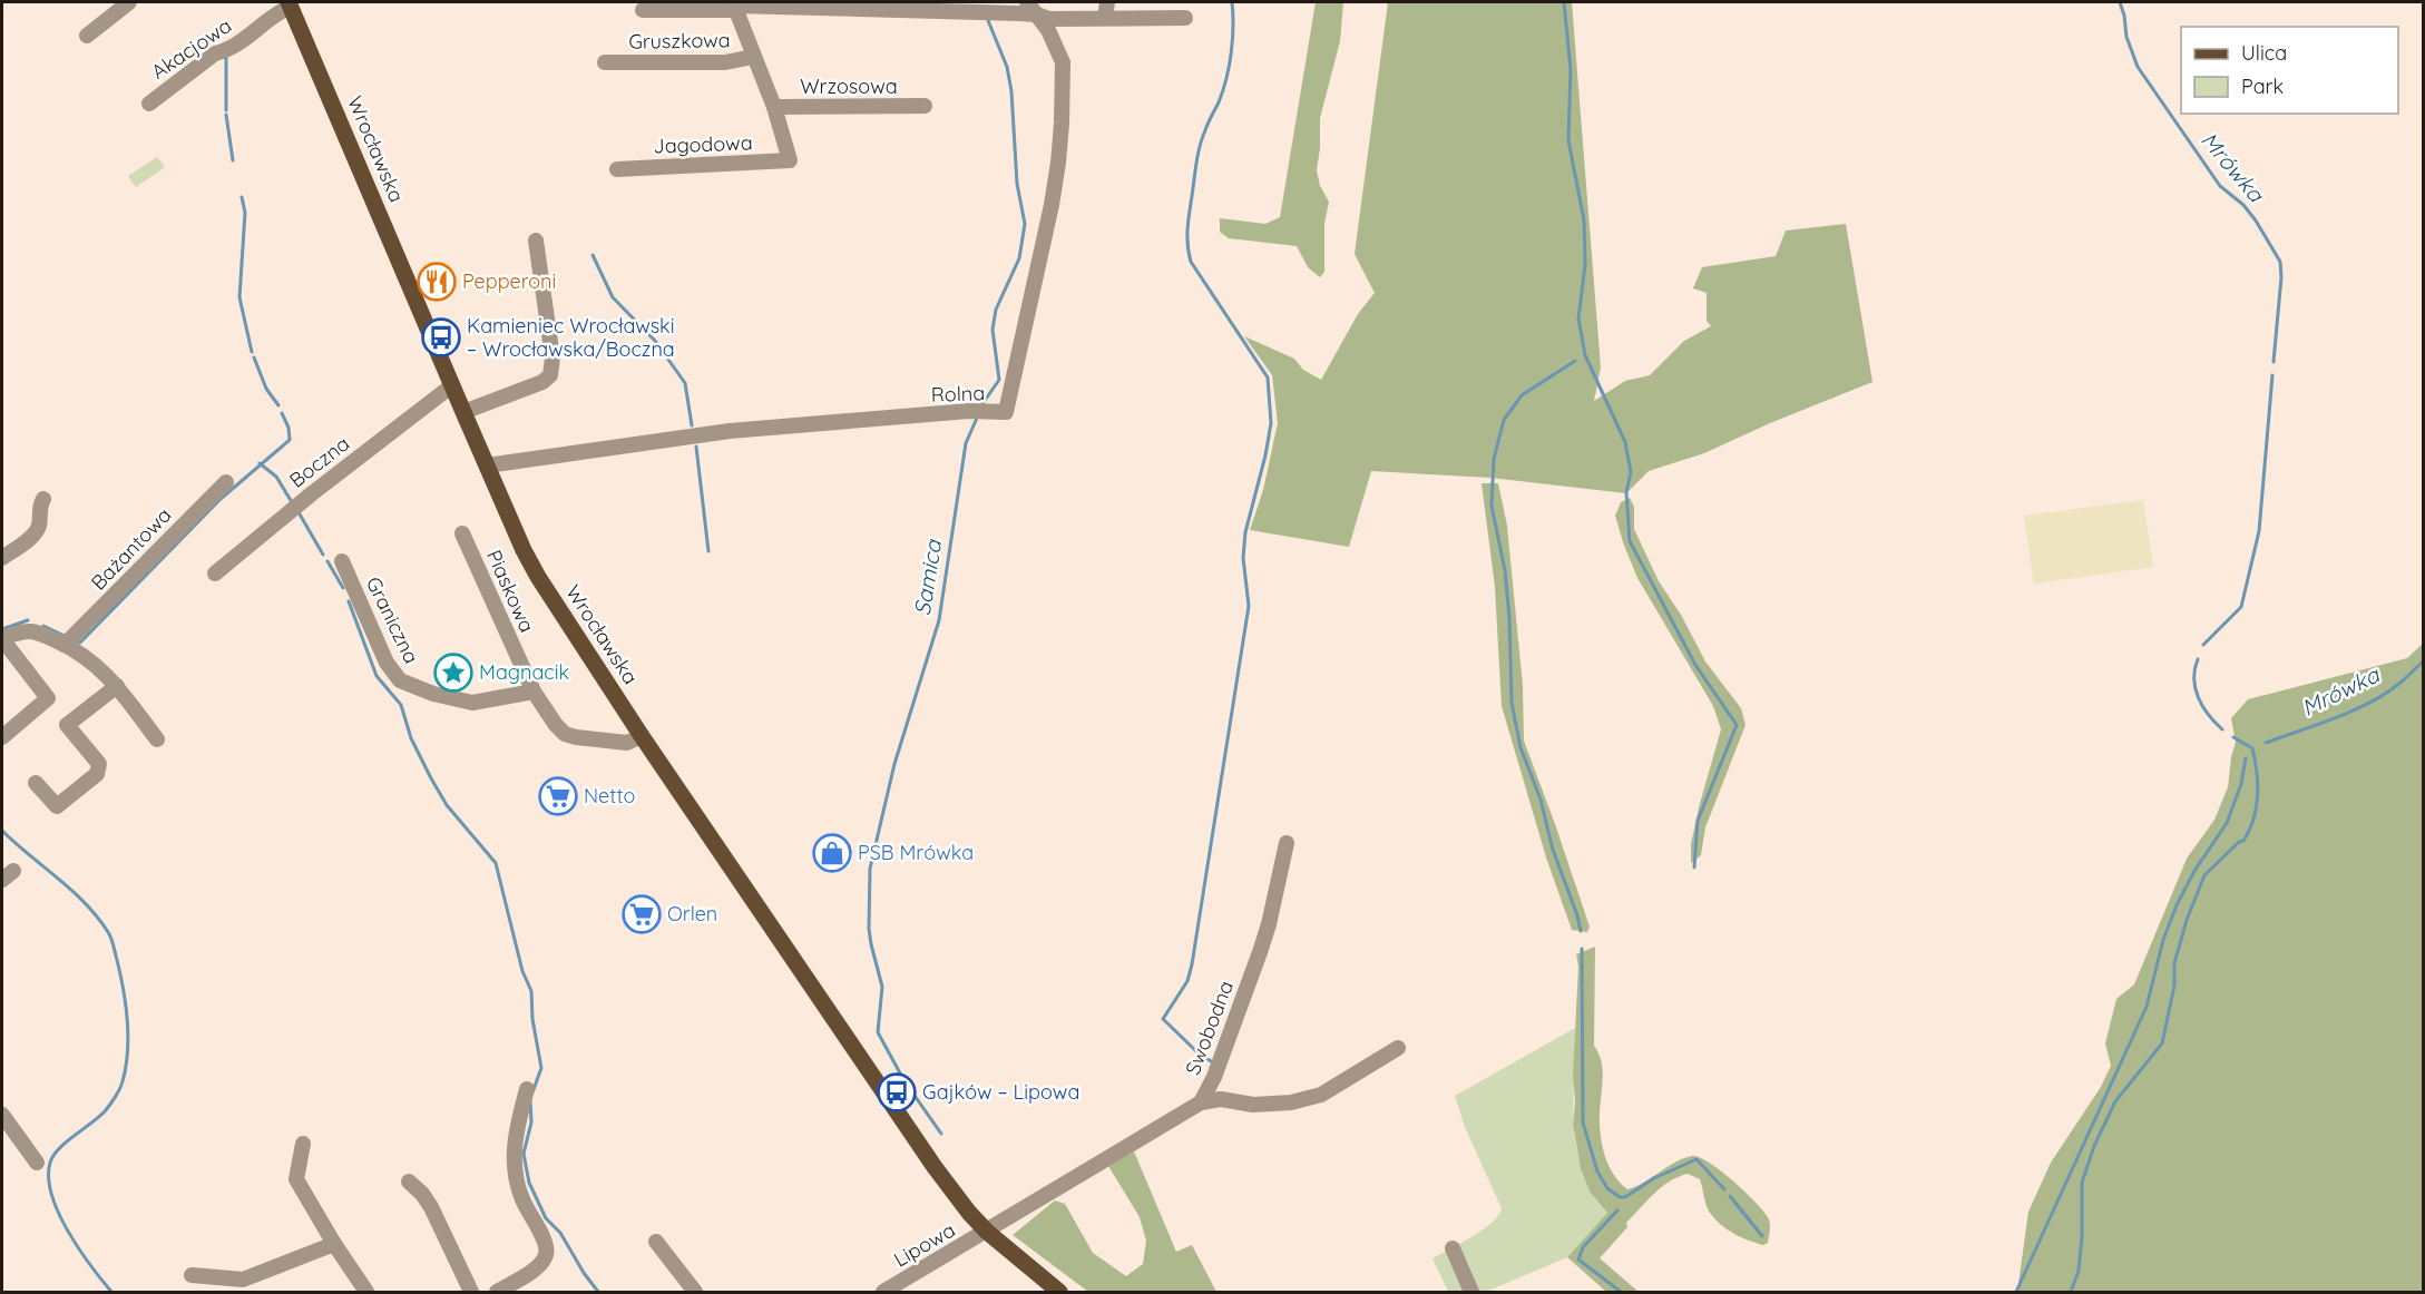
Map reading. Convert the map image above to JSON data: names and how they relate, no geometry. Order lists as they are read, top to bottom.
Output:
{
  "streets": {
    "main road": ["Wrocławska"],
    "street": [
      "Gruszkowa",
      "Akacjowa",
      "Wrzosowa",
      "Jagodowa",
      "Rolna",
      "Boczna",
      "Bażantowa",
      "Piaskowa",
      "Graniczna",
      "Swobodna",
      "Lipowa"
    ]
  },
  "crossings": [
    ["Akacjowa", "Wrocławska"],
    ["Wrzosowa", "Jagodowa"],
    ["Wrocławska", "Rolna"],
    ["Wrocławska", "Boczna"],
    ["Wrocławska", "Piaskowa"],
    ["Wrocławska", "Swobodna"],
    ["Wrocławska", "Lipowa"],
    ["Piaskowa", "Graniczna"],
    ["Swobodna", "Lipowa"]
  ],
  "water": ["Mrówka", "Samica"],
  "places": {
    "restaurant": ["Pepperoni"],
    "bus stop": ["Kamieniec Wrocławski – Wrocławska/Boczna", "Gajków – Lipowa"],
    "place": ["Magnacik"],
    "supermarket": ["Netto", "Orlen"],
    "shop": ["PSB Mrówka"]
  },
  "legend": ["Ulica", "Park"]
}
